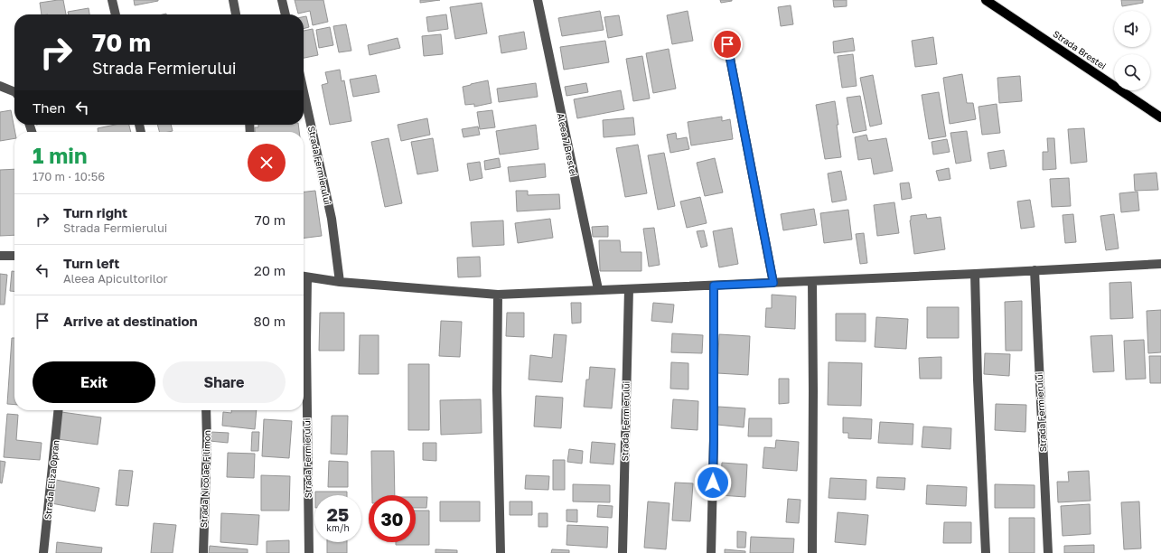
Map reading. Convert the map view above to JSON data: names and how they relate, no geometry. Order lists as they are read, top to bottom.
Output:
{
  "streets": {
    "main road": ["Strada Brestei"],
    "street": [
      "Aleea 7 Brestei",
      "Strada Fermierului",
      "Strada Nicolae Filimon",
      "Strada Eliza Opran"
    ]
  },
  "crossings": [
    ["Aleea 7 Brestei", "Strada Fermierului"]
  ],
  "page": {
    "turn": ["70 m", "Strada Fermierului"],
    "then": "Then",
    "heading": ["1 min", "170 m · 10:56"],
    "list": [
      {
        "name": "Turn right",
        "note": "Strada Fermierului",
        "value": "70 m"
      },
      {
        "name": "Turn left",
        "note": "Aleea Apicultorilor",
        "value": "20 m"
      },
      {
        "name": "Arrive at destination",
        "value": "80 m"
      }
    ],
    "buttons": ["Exit", "Share"],
    "speed": "25 km/h",
    "limit": "30"
  }
}
